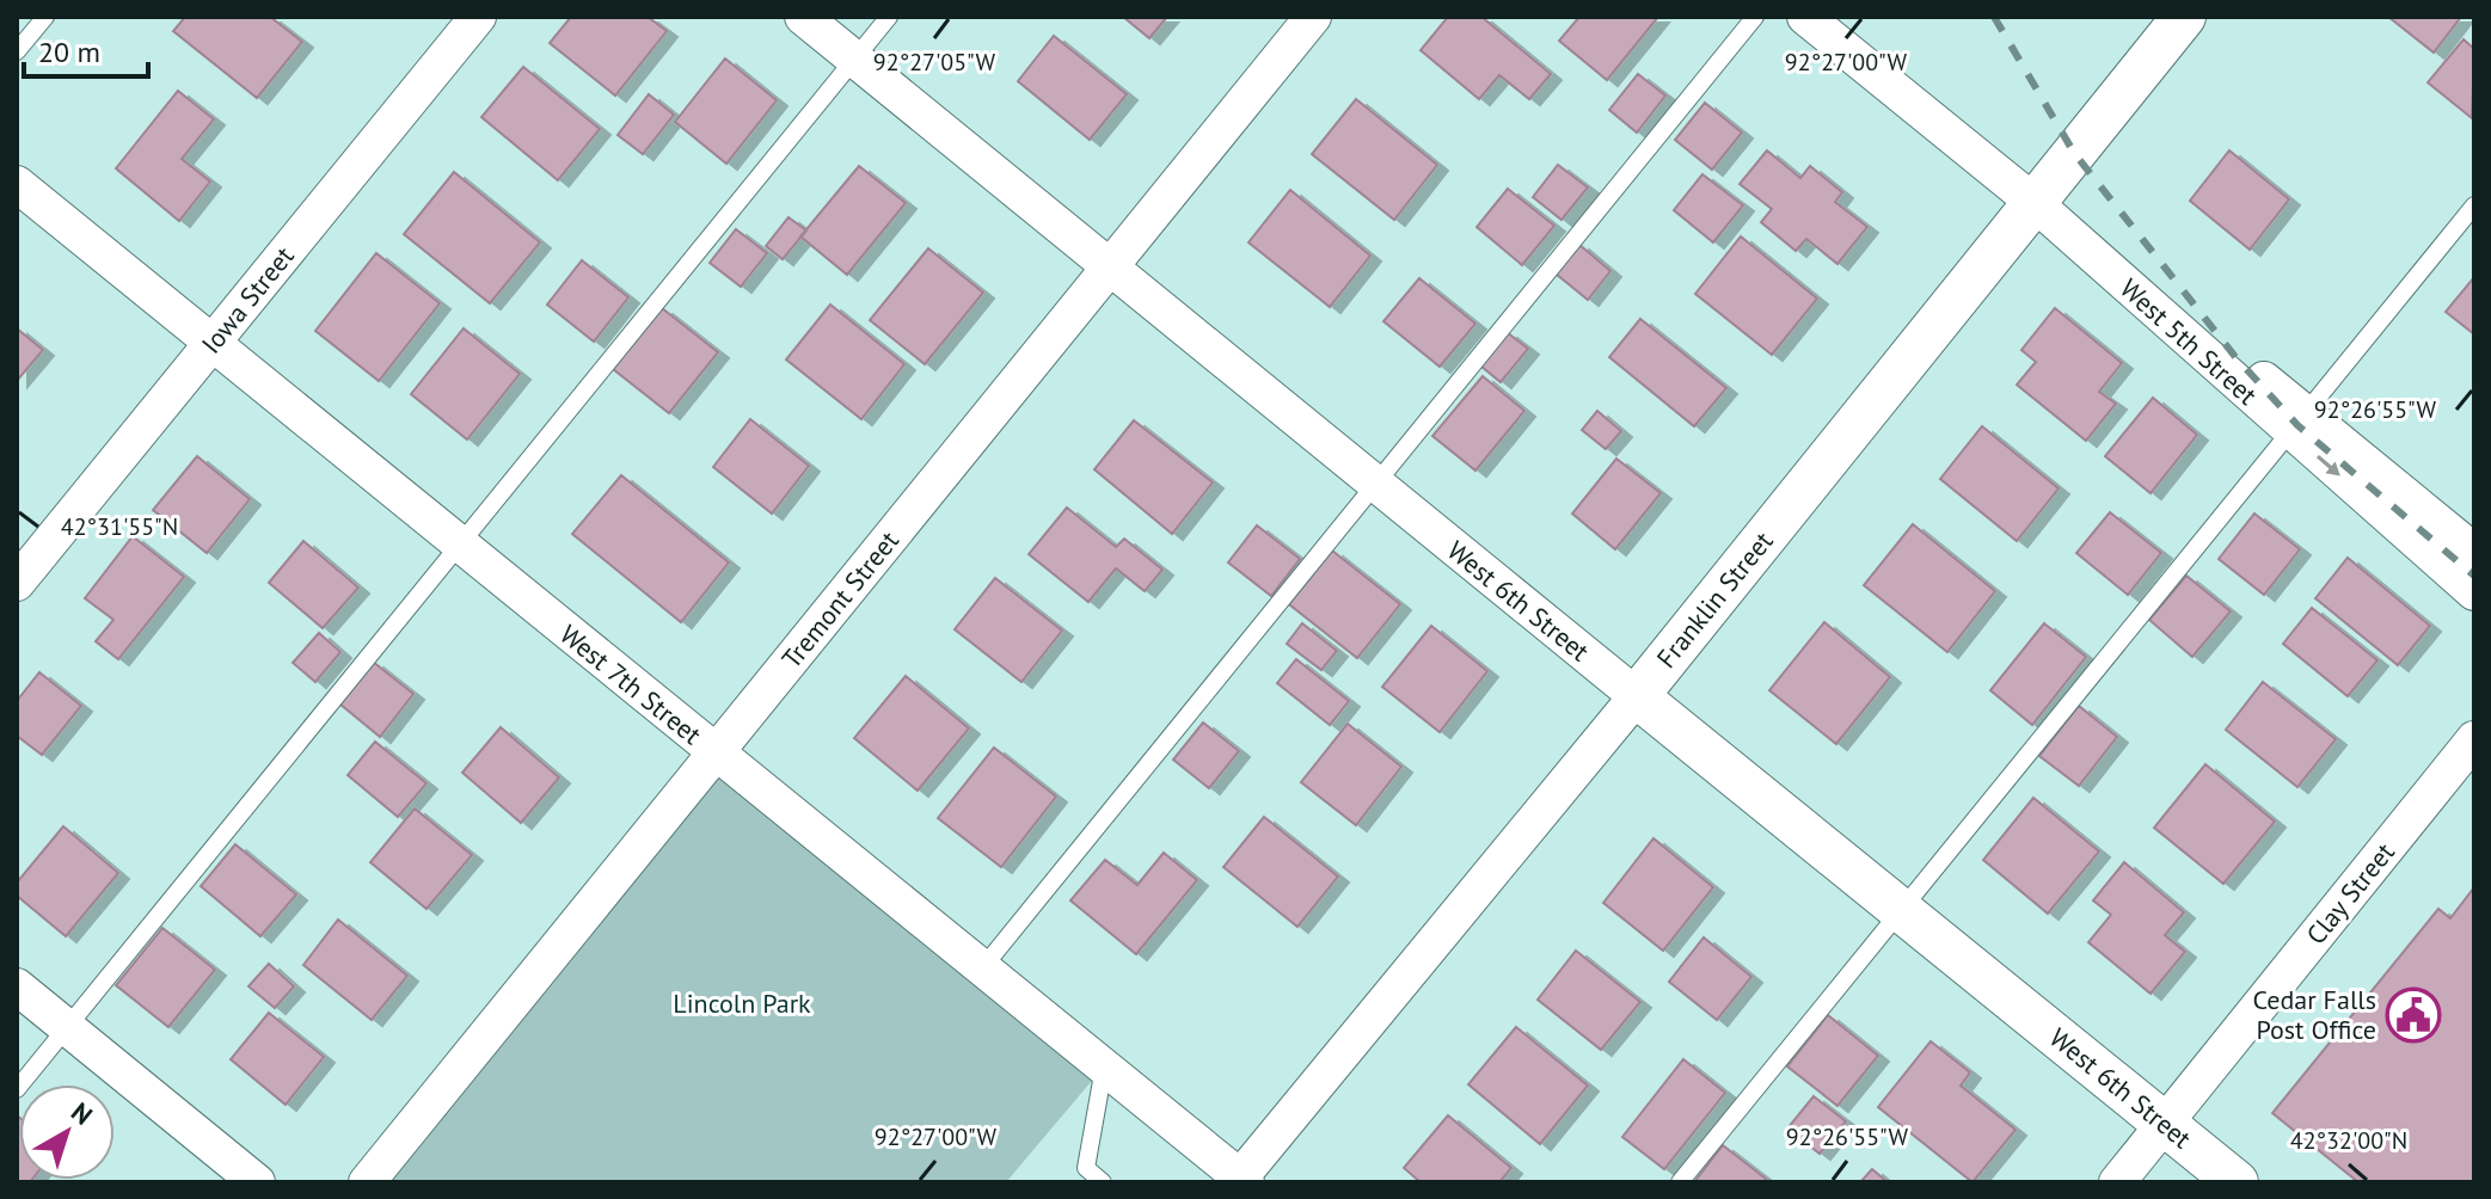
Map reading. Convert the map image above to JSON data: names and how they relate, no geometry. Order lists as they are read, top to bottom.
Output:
{
  "streets": {
    "street": [
      "Iowa Street",
      "West 5th Street",
      "Tremont Street",
      "Franklin Street",
      "West 6th Street",
      "West 7th Street",
      "Clay Street"
    ]
  },
  "crossings": [
    ["Iowa Street", "West 7th Street"],
    ["West 5th Street", "Franklin Street"],
    ["Tremont Street", "West 6th Street"],
    ["Tremont Street", "West 7th Street"],
    ["Franklin Street", "West 6th Street"],
    ["Franklin Street", "West 7th Street"],
    ["West 6th Street", "Clay Street"]
  ],
  "parks": ["Lincoln Park"],
  "places": {
    "public building": ["Cedar Falls Post Office"]
  },
  "scale_bar": "20 m",
  "north": "top right",
  "coordinates": [
    "92°27'05\"W",
    "92°27'00\"W",
    "92°26'55\"W",
    "42°31'55\"N",
    "42°32'00\"N"
  ]
}
